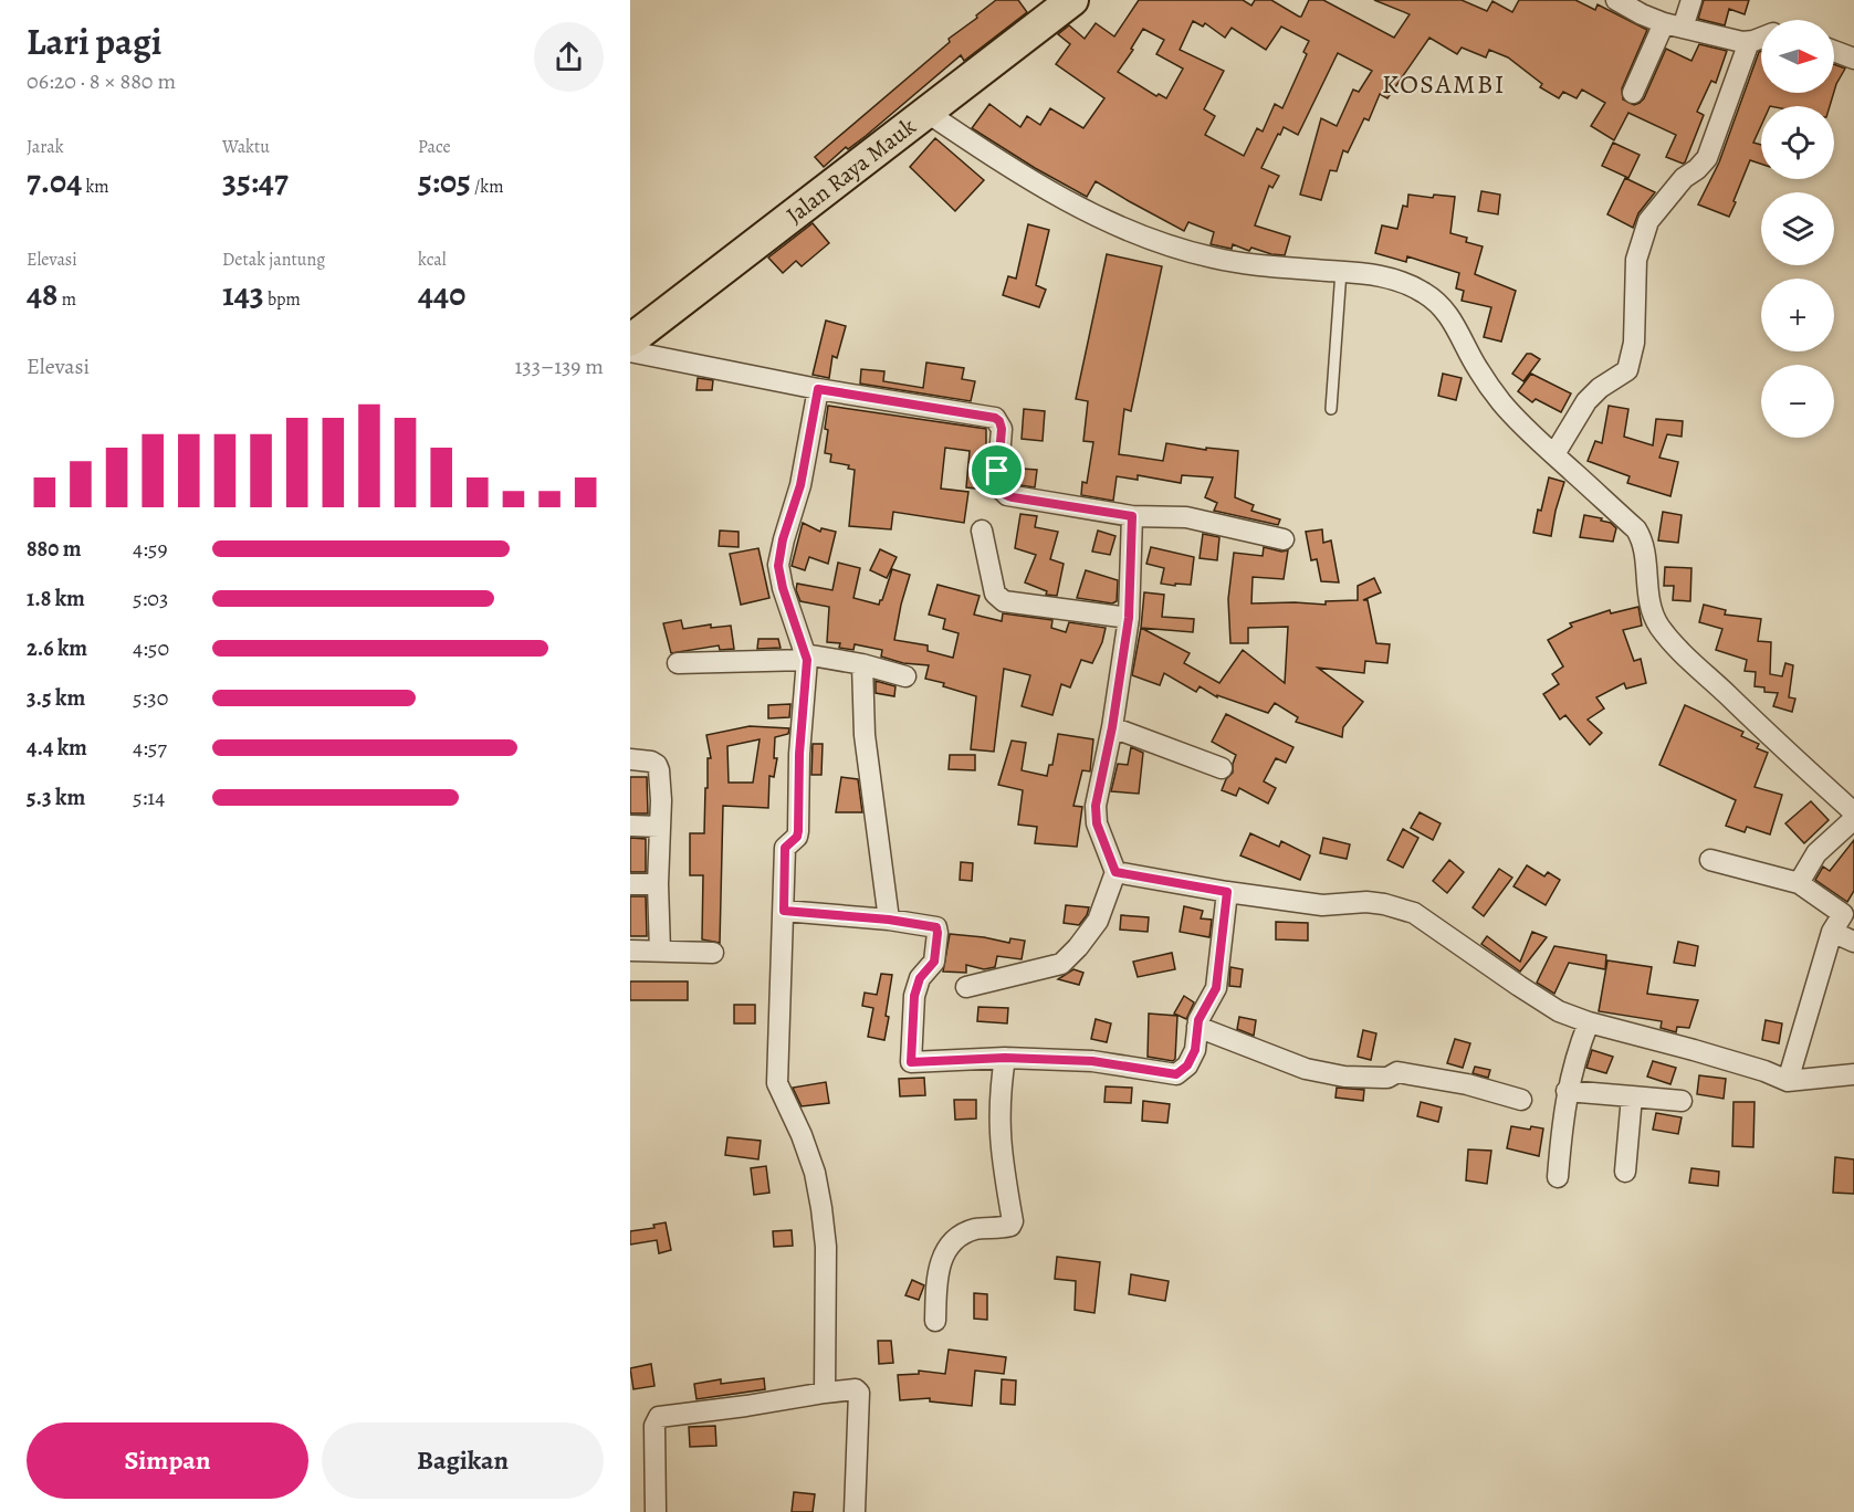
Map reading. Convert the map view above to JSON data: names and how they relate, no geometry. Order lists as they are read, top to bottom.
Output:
{
  "streets": {
    "main road": ["Jalan Raya Mauk"]
  },
  "districts": ["KOSAMBI"],
  "north": "right",
  "page": {
    "heading": ["Lari pagi", "06:20 · 8 × 880 m"],
    "map_buttons": ["+", "−"],
    "stats": [
      ["Jarak", "7.04 km"],
      ["Waktu", "35:47"],
      ["Pace", "5:05 /km"],
      ["Elevasi", "48 m"],
      ["Detak jantung", "143 bpm"],
      ["kcal", "440"]
    ],
    "chart": ["Elevasi", "133–139 m"],
    "list": [
      {
        "name": "880 m",
        "note": "4:59"
      },
      {
        "name": "1.8 km",
        "note": "5:03"
      },
      {
        "name": "2.6 km",
        "note": "4:50"
      },
      {
        "name": "3.5 km",
        "note": "5:30"
      },
      {
        "name": "4.4 km",
        "note": "4:57"
      },
      {
        "name": "5.3 km",
        "note": "5:14"
      }
    ],
    "buttons": ["Simpan", "Bagikan"]
  }
}
